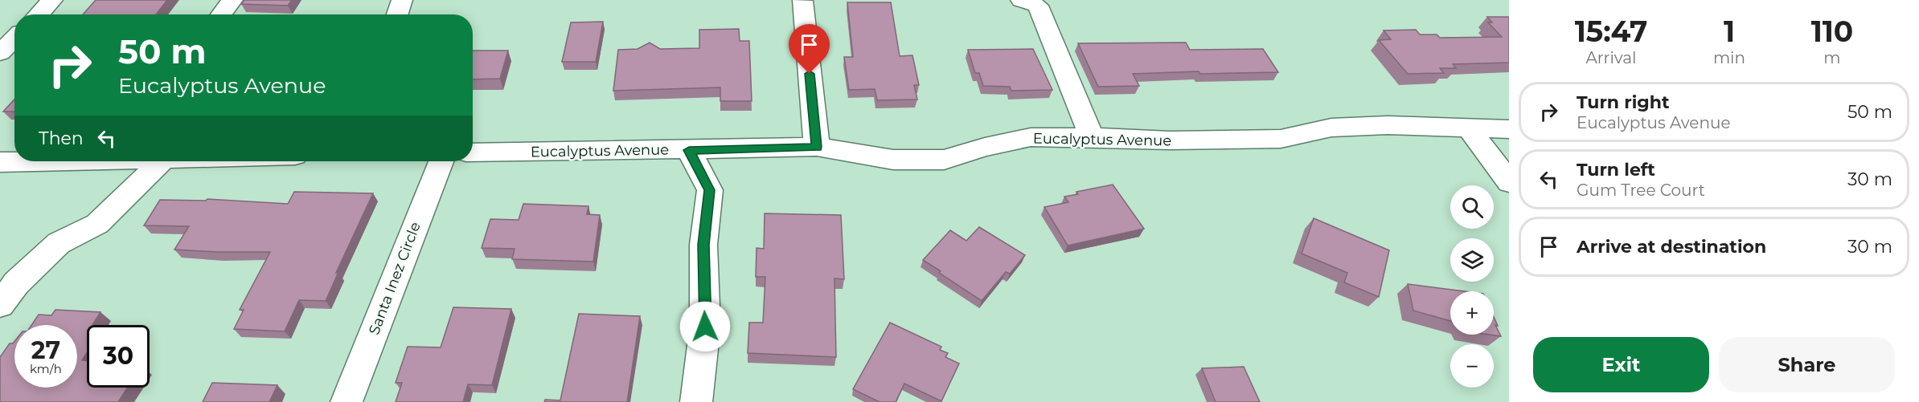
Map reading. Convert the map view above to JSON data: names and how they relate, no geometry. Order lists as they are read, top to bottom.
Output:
{
  "streets": {
    "street": ["Eucalyptus Avenue", "Santa Inez Circle"]
  },
  "page": {
    "eta": [
      "15:47",
      "Arrival",
      "1",
      "min",
      "110",
      "m"
    ],
    "turn": ["50 m", "Eucalyptus Avenue"],
    "list": [
      {
        "name": "Turn right",
        "note": "Eucalyptus Avenue",
        "value": "50 m"
      },
      {
        "name": "Turn left",
        "note": "Gum Tree Court",
        "value": "30 m"
      },
      {
        "name": "Arrive at destination",
        "value": "30 m"
      }
    ],
    "then": "Then",
    "map_buttons": ["+", "−"],
    "speed": "27 km/h",
    "limit": "30",
    "buttons": ["Exit", "Share"]
  }
}
